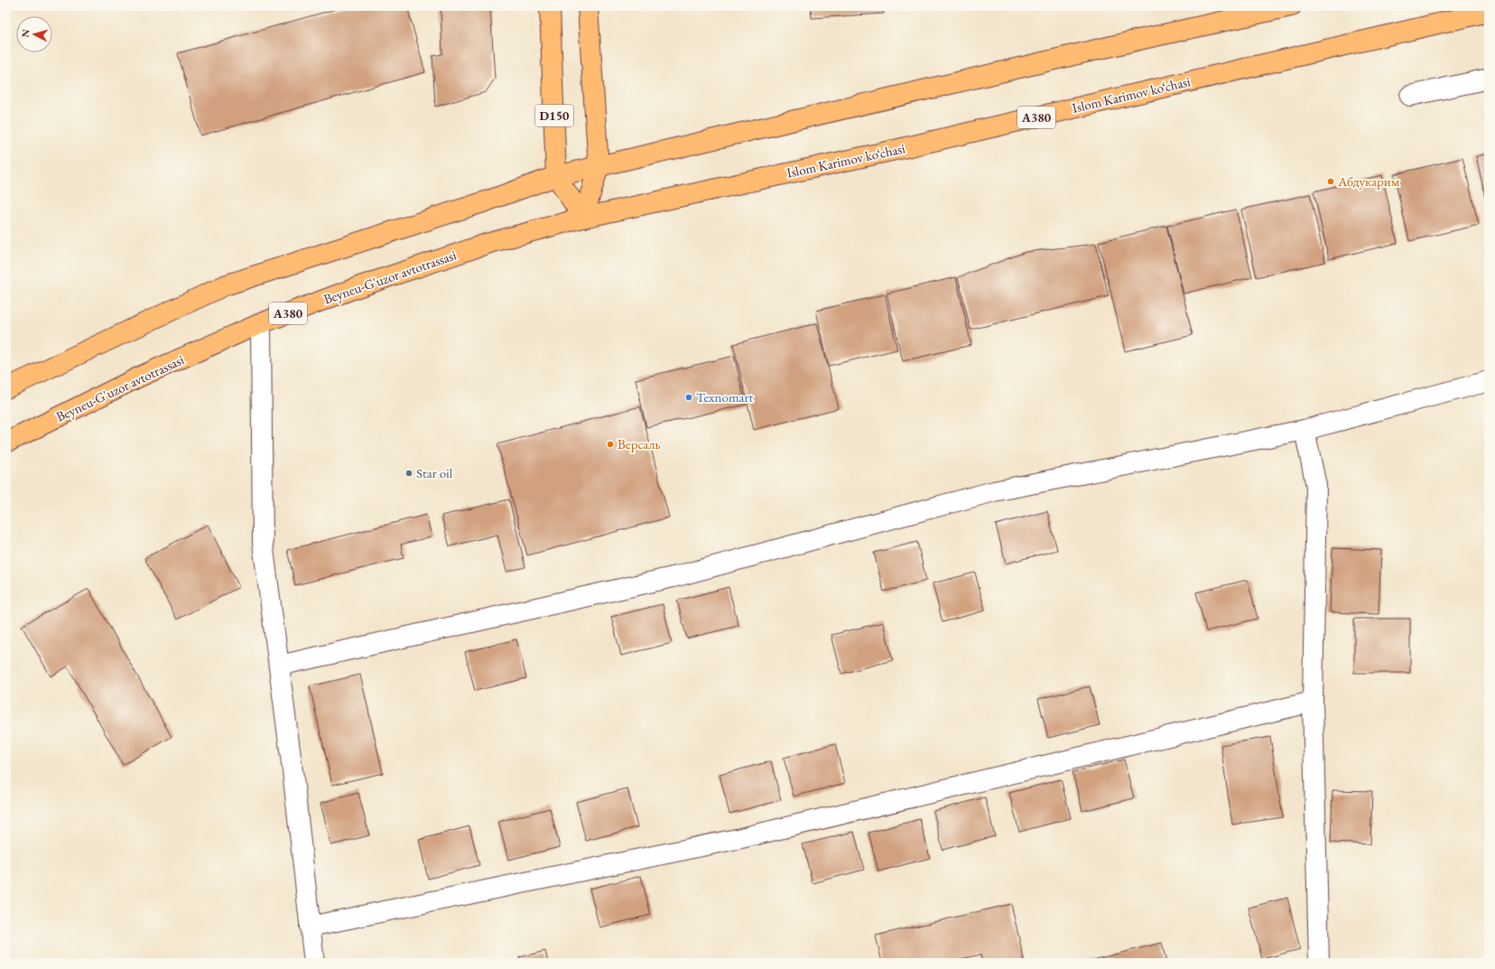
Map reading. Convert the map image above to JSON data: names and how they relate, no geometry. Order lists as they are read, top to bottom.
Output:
{
  "streets": {
    "main road": [
      "Islom Karimov ko‘chasi",
      "D150",
      "A380",
      "Beyneu-G'uzor avtotrassasi"
    ]
  },
  "crossings": [
    ["Islom Karimov ko‘chasi", "Beyneu-G'uzor avtotrassasi"]
  ],
  "places": [
    "Абдукарим",
    "Texnomart",
    "Версаль",
    "Star oil"
  ],
  "north": "left"
}
